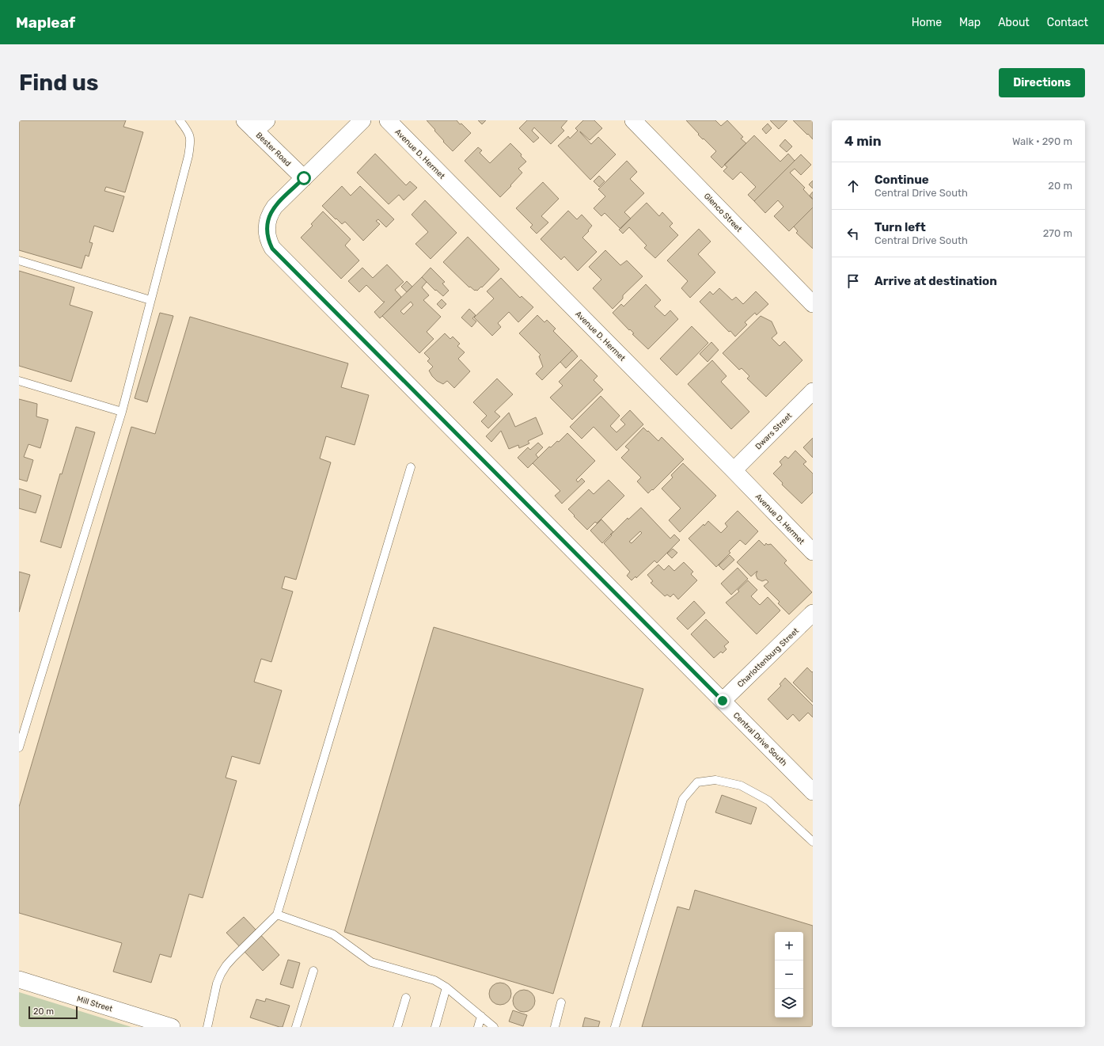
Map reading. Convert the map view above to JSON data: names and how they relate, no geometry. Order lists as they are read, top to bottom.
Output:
{
  "streets": {
    "street": [
      "Bester Road",
      "Avenue D. Hermet",
      "Glenco Street",
      "Dwars Street",
      "Charlottenburg Street",
      "Central Drive South",
      "Mill Street"
    ]
  },
  "crossings": [
    ["Bester Road", "Central Drive South"],
    ["Avenue D. Hermet", "Dwars Street"],
    ["Charlottenburg Street", "Central Drive South"]
  ],
  "scale_bar": "20 m",
  "page": {
    "header": "Mapleaf",
    "nav": [
      "Home",
      "Map",
      "About",
      "Contact"
    ],
    "buttons": "Directions",
    "title": "Find us",
    "heading": ["4 min", "Walk · 290 m"],
    "list": [
      ["Continue", "Central Drive South", "20 m"],
      ["Turn left", "Central Drive South", "270 m"],
      "Arrive at destination"
    ],
    "map_buttons": ["+", "−"],
    "scale": "20 m"
  }
}
